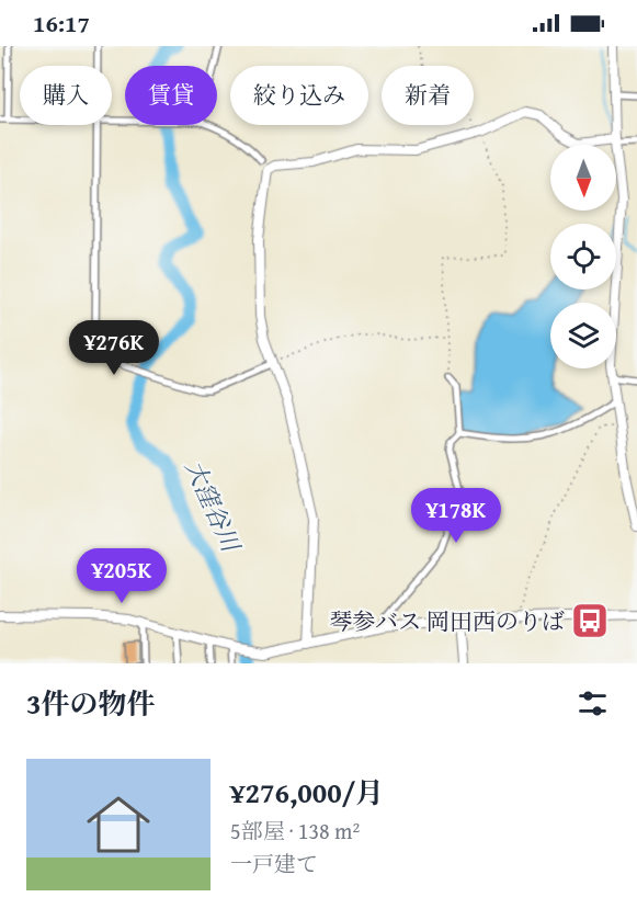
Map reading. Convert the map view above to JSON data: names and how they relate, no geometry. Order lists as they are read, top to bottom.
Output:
{
  "water": ["大窪谷川"],
  "places": {
    "bus stop": ["琴参バス 岡田西のりば"]
  },
  "north": "bottom",
  "page": {
    "status": "16:17",
    "chip": [
      "購入",
      "賃貸",
      "絞り込み",
      "新着"
    ],
    "price": ["¥276K", "¥178K", "¥205K"],
    "heading": "3件の物件",
    "list": [
      {
        "name": "¥276,000/月",
        "note": "5部屋 · 138 m² · 一戸建て"
      }
    ]
  }
}
